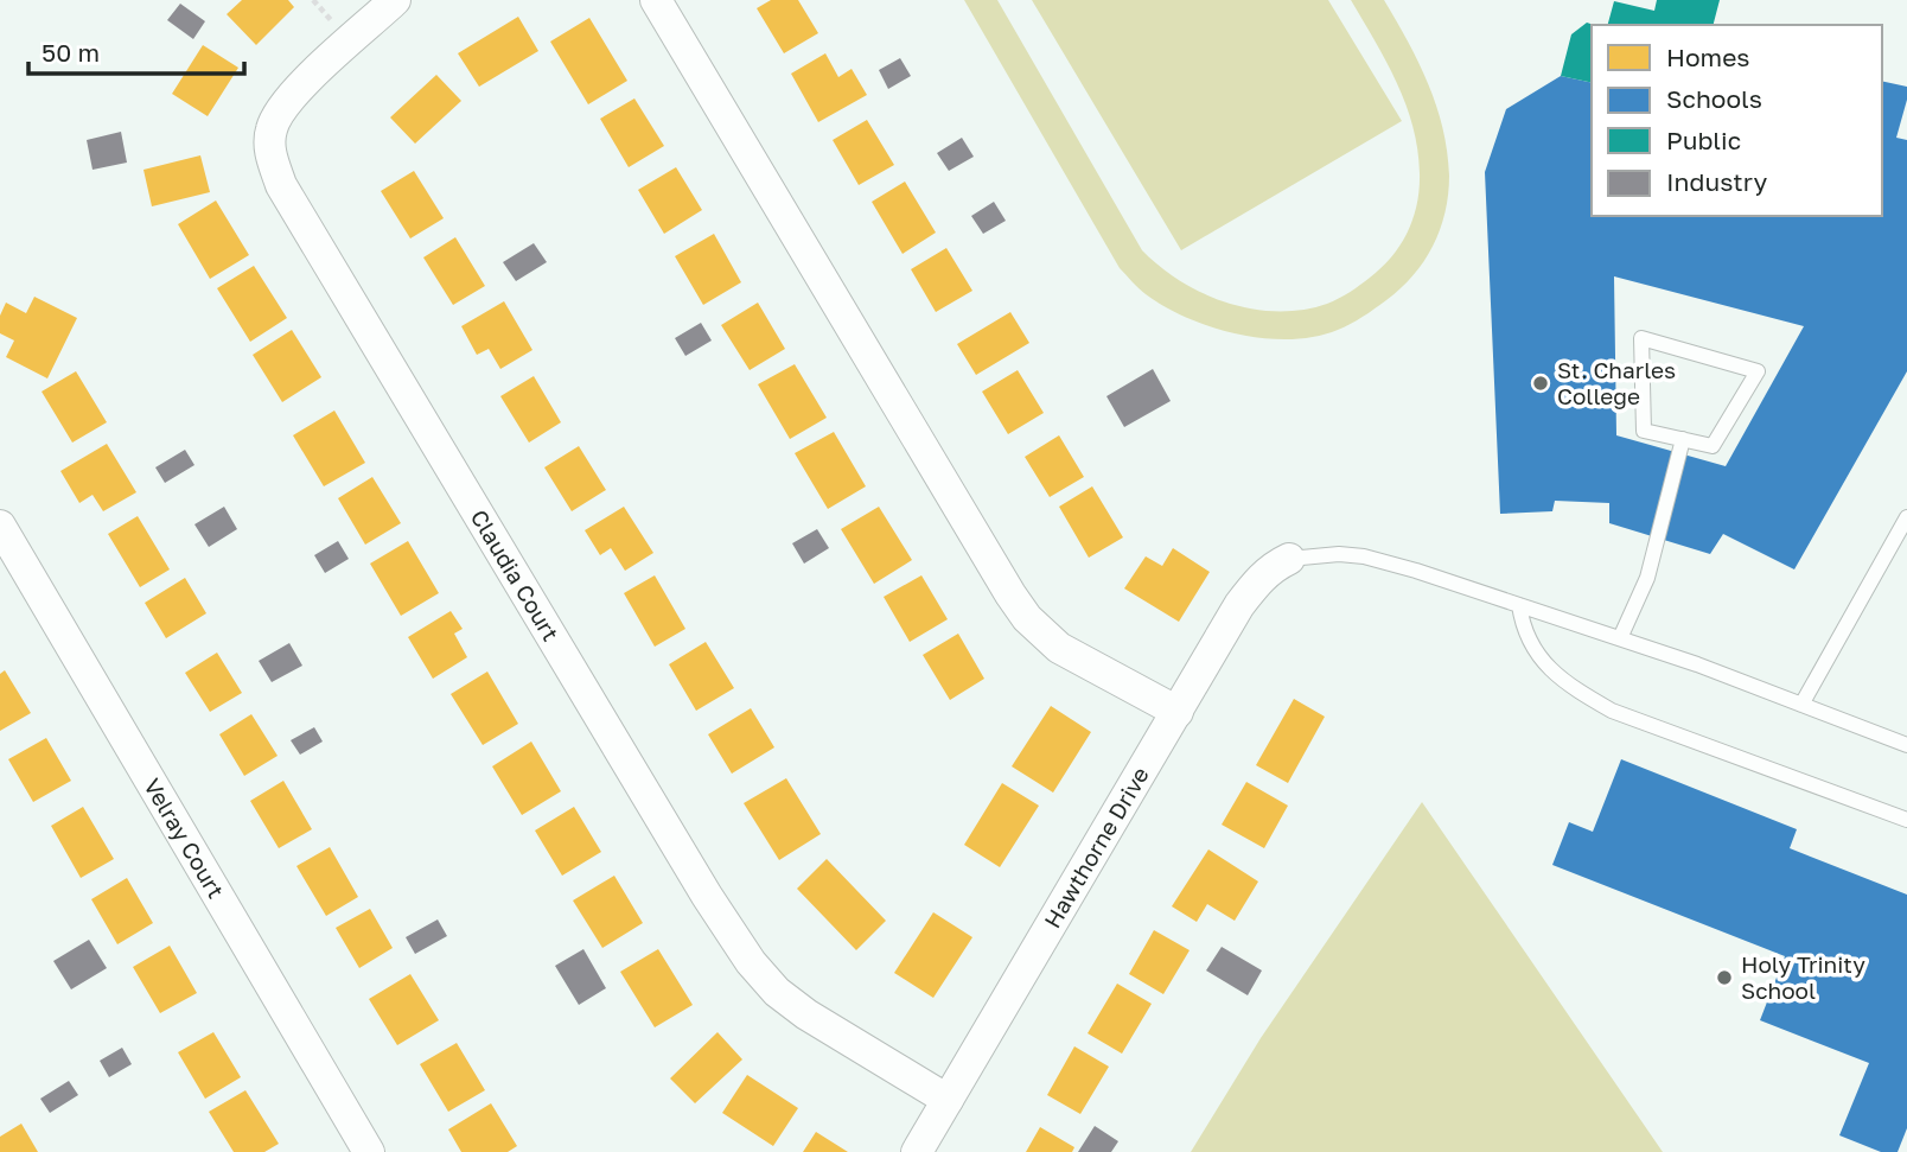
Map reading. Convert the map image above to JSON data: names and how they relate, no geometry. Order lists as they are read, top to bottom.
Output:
{
  "streets": {
    "street": ["Claudia Court", "Velray Court", "Hawthorne Drive"]
  },
  "crossings": [
    ["Claudia Court", "Hawthorne Drive"]
  ],
  "places": ["St. Charles College", "Holy Trinity School"],
  "legend": [
    "Homes",
    "Schools",
    "Public",
    "Industry"
  ],
  "scale_bar": "50 m"
}
